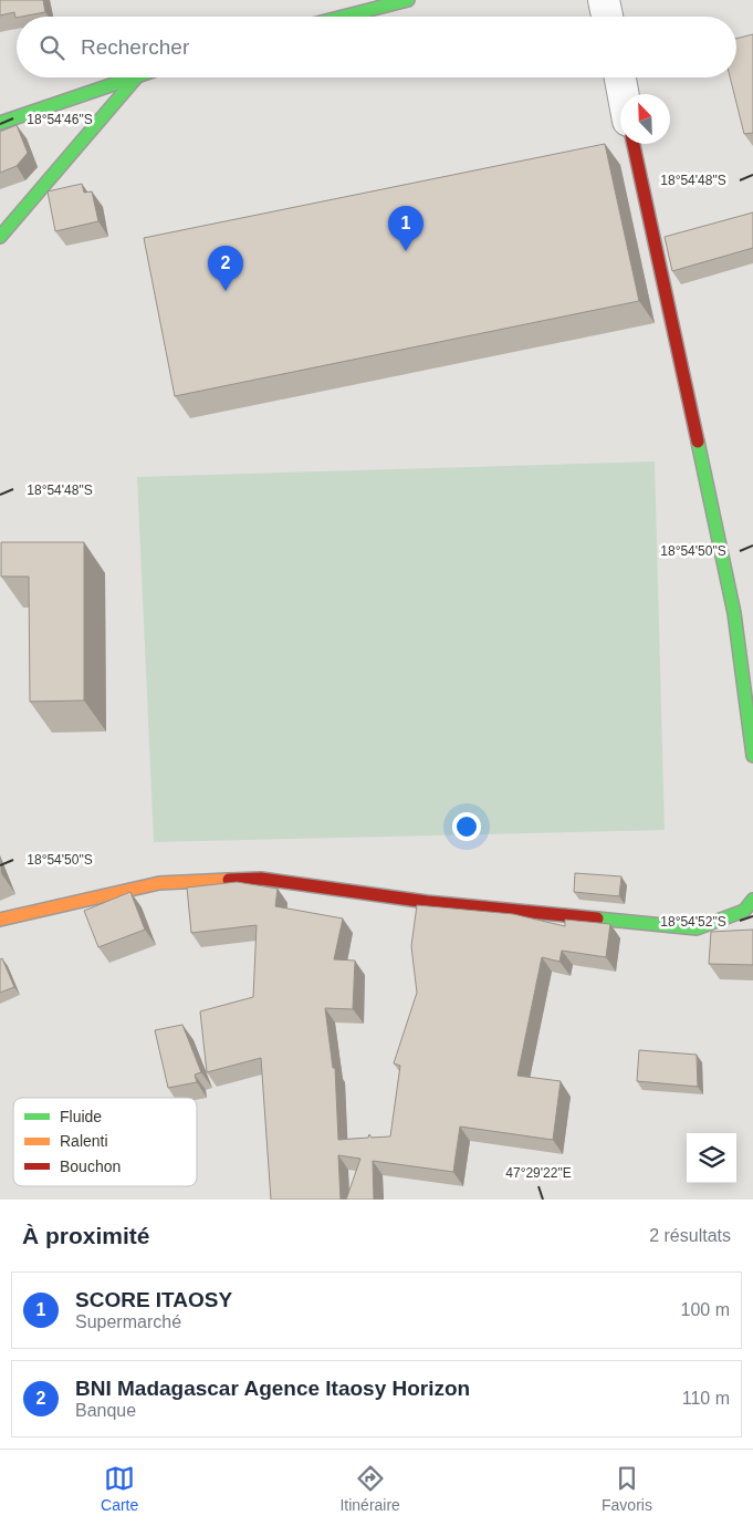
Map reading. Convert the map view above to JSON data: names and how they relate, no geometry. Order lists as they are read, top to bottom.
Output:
{
  "legend": ["Fluide", "Ralenti", "Bouchon"],
  "north": "top left",
  "page": {
    "search": "Rechercher",
    "pins": ["1", "2"],
    "heading": ["À proximité", "2 résultats"],
    "list": [
      {
        "mark": "1",
        "name": "SCORE ITAOSY",
        "note": "Supermarché",
        "value": "100 m"
      },
      {
        "mark": "2",
        "name": "BNI Madagascar Agence Itaosy Horizon",
        "note": "Banque",
        "value": "110 m"
      }
    ],
    "nav": ["Carte", "Itinéraire", "Favoris"]
  },
  "coordinates": [
    "18°54'46\"S",
    "18°54'48\"S",
    "18°54'50\"S",
    "18°54'52\"S",
    "47°29'22\"E"
  ]
}
